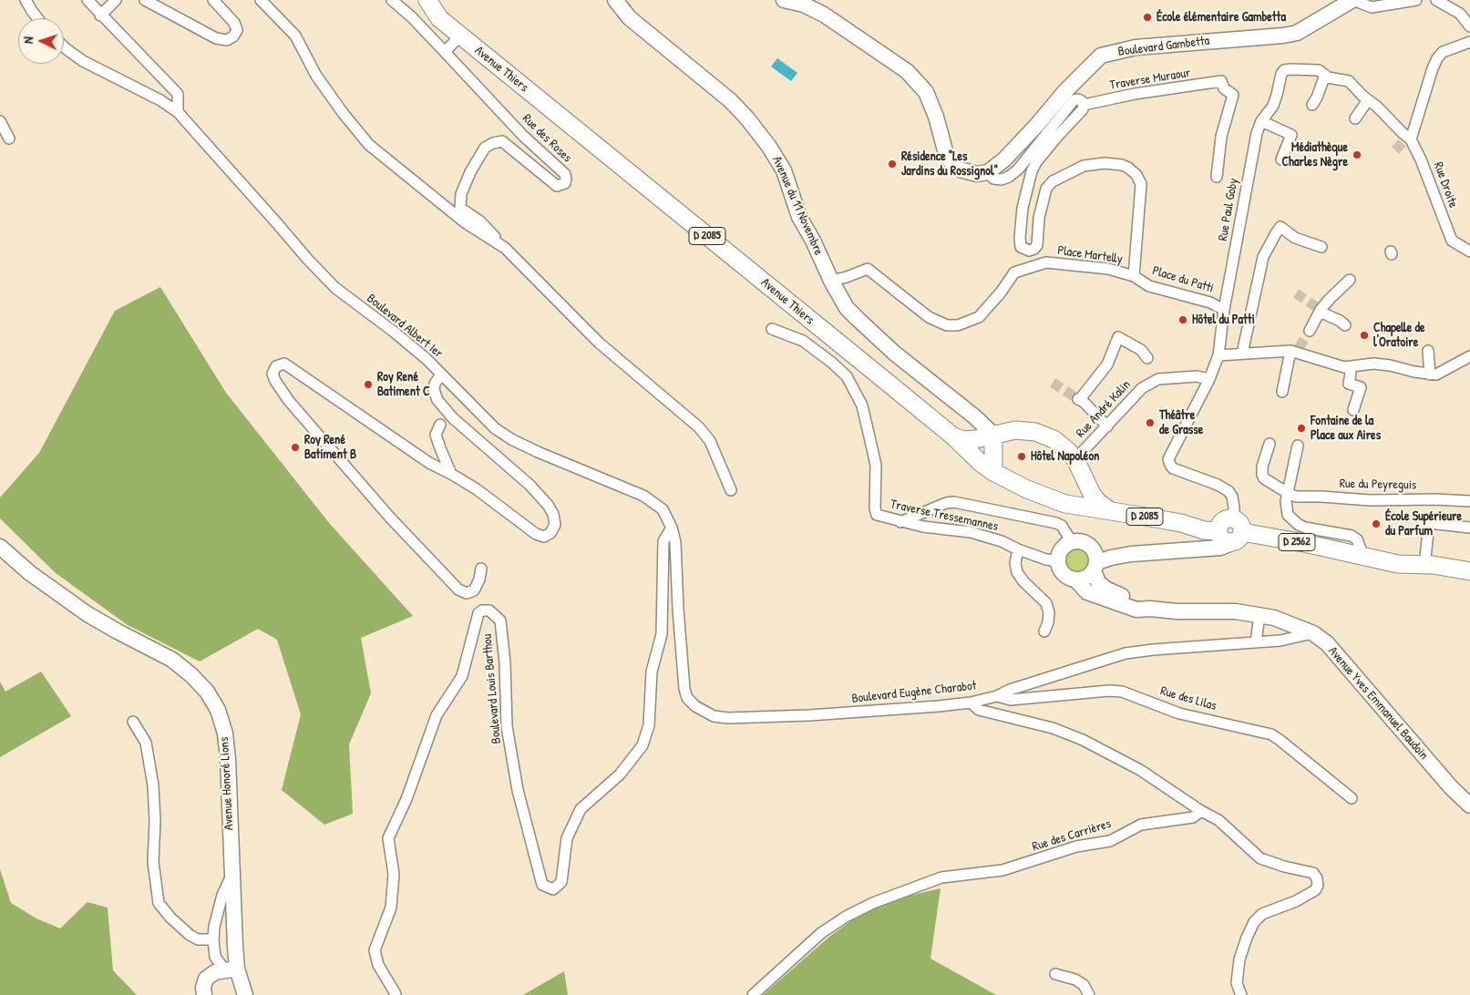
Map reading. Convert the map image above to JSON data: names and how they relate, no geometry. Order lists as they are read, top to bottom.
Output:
{
  "streets": {
    "main road": [
      "Boulevard Gambetta",
      "Avenue Thiers",
      "Avenue du 11 Novembre",
      "D 2085",
      "D 2562",
      "Avenue Yves Emmanuel Baudoin",
      "Avenue Honoré Lions"
    ],
    "street": [
      "Traverse Muraour",
      "Rue des Roses",
      "Rue Droite",
      "Rue Paul Goby",
      "Place Martelly",
      "Place du Patti",
      "Boulevard Albert Ier",
      "Rue André Kalin",
      "Rue du Peyreguis",
      "Traverse Tressemannes",
      "Boulevard Louis Barthou",
      "Boulevard Eugène Charabot",
      "Rue des Lilas",
      "Rue des Carrières"
    ]
  },
  "crossings": [
    ["Boulevard Gambetta", "Traverse Muraour"],
    ["Avenue Thiers", "Rue Paul Goby"],
    ["Avenue Thiers", "D 2085"],
    ["Avenue Thiers", "D 2562"],
    ["Rue Droite", "Rue Paul Goby"],
    ["Avenue du 11 Novembre", "D 2085"],
    ["Avenue du 11 Novembre", "Place Martelly"],
    ["Rue Paul Goby", "Place du Patti"],
    ["Rue Paul Goby", "Rue André Kalin"],
    ["Rue Paul Goby", "D 2562"],
    ["D 2085", "Rue André Kalin"],
    ["Place Martelly", "Place du Patti"],
    ["Boulevard Albert Ier", "Boulevard Louis Barthou"],
    ["Boulevard Albert Ier", "Boulevard Eugène Charabot"],
    ["Traverse Tressemannes", "Avenue Yves Emmanuel Baudoin"],
    ["Boulevard Louis Barthou", "Boulevard Eugène Charabot"],
    ["Boulevard Eugène Charabot", "Rue des Lilas"],
    ["Boulevard Eugène Charabot", "Avenue Yves Emmanuel Baudoin"]
  ],
  "places": [
    "École élémentaire Gambetta",
    "Médiathèque Charles Nègre",
    "Résidence \"Les Jardins du Rossignol\"",
    "Hôtel du Patti",
    "Chapelle de l'Oratoire",
    "Roy René Batiment C",
    "Théâtre de Grasse",
    "Fontaine de la Place aux Aires",
    "Roy René Batiment B",
    "Hôtel Napoléon",
    "École Supérieure du Parfum"
  ],
  "north": "left"
}
